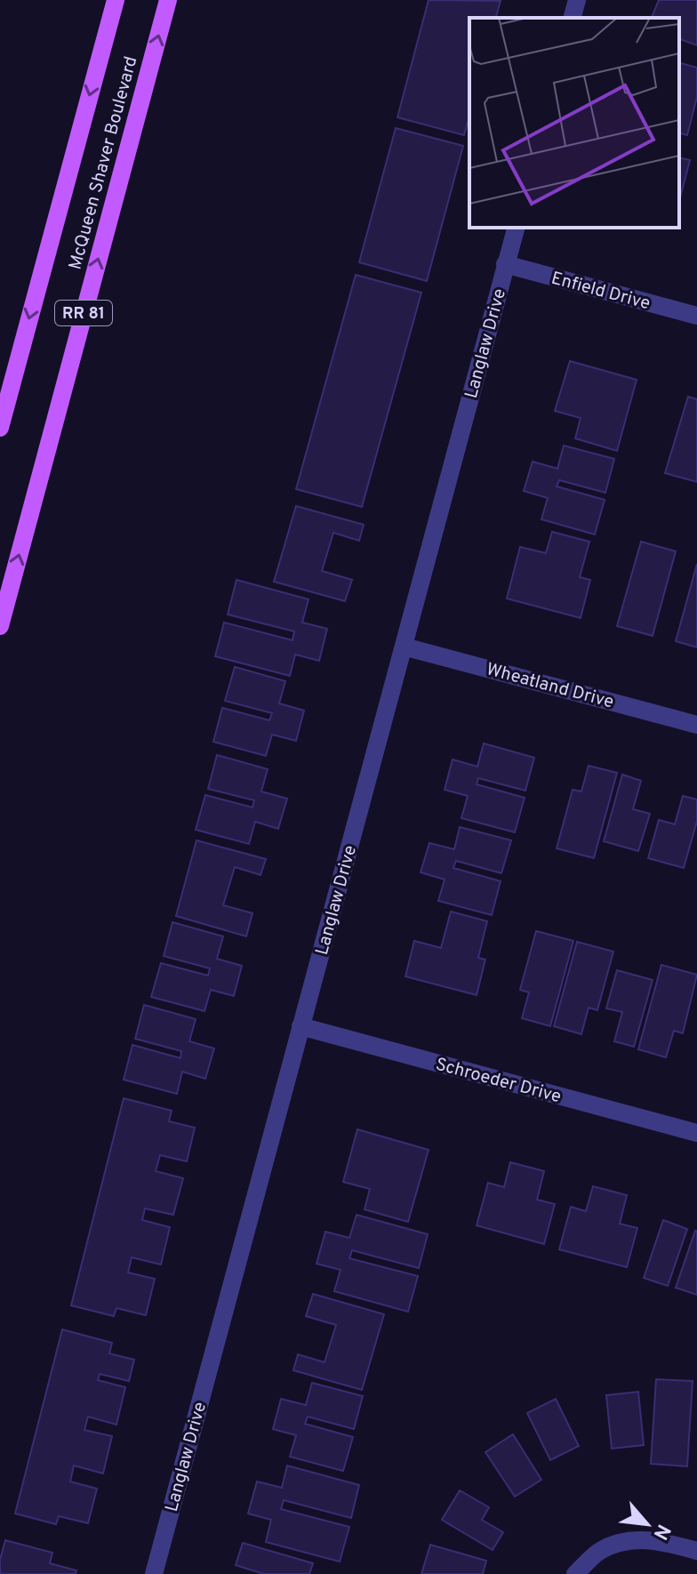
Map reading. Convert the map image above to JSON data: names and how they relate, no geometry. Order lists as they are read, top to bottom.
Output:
{
  "streets": {
    "main road": ["McQueen Shaver Boulevard", "RR 81"],
    "street": [
      "Enfield Drive",
      "Langlaw Drive",
      "Wheatland Drive",
      "Schroeder Drive"
    ]
  },
  "crossings": [
    ["Enfield Drive", "Langlaw Drive"],
    ["Langlaw Drive", "Wheatland Drive"],
    ["Langlaw Drive", "Schroeder Drive"]
  ],
  "north": "bottom right"
}
